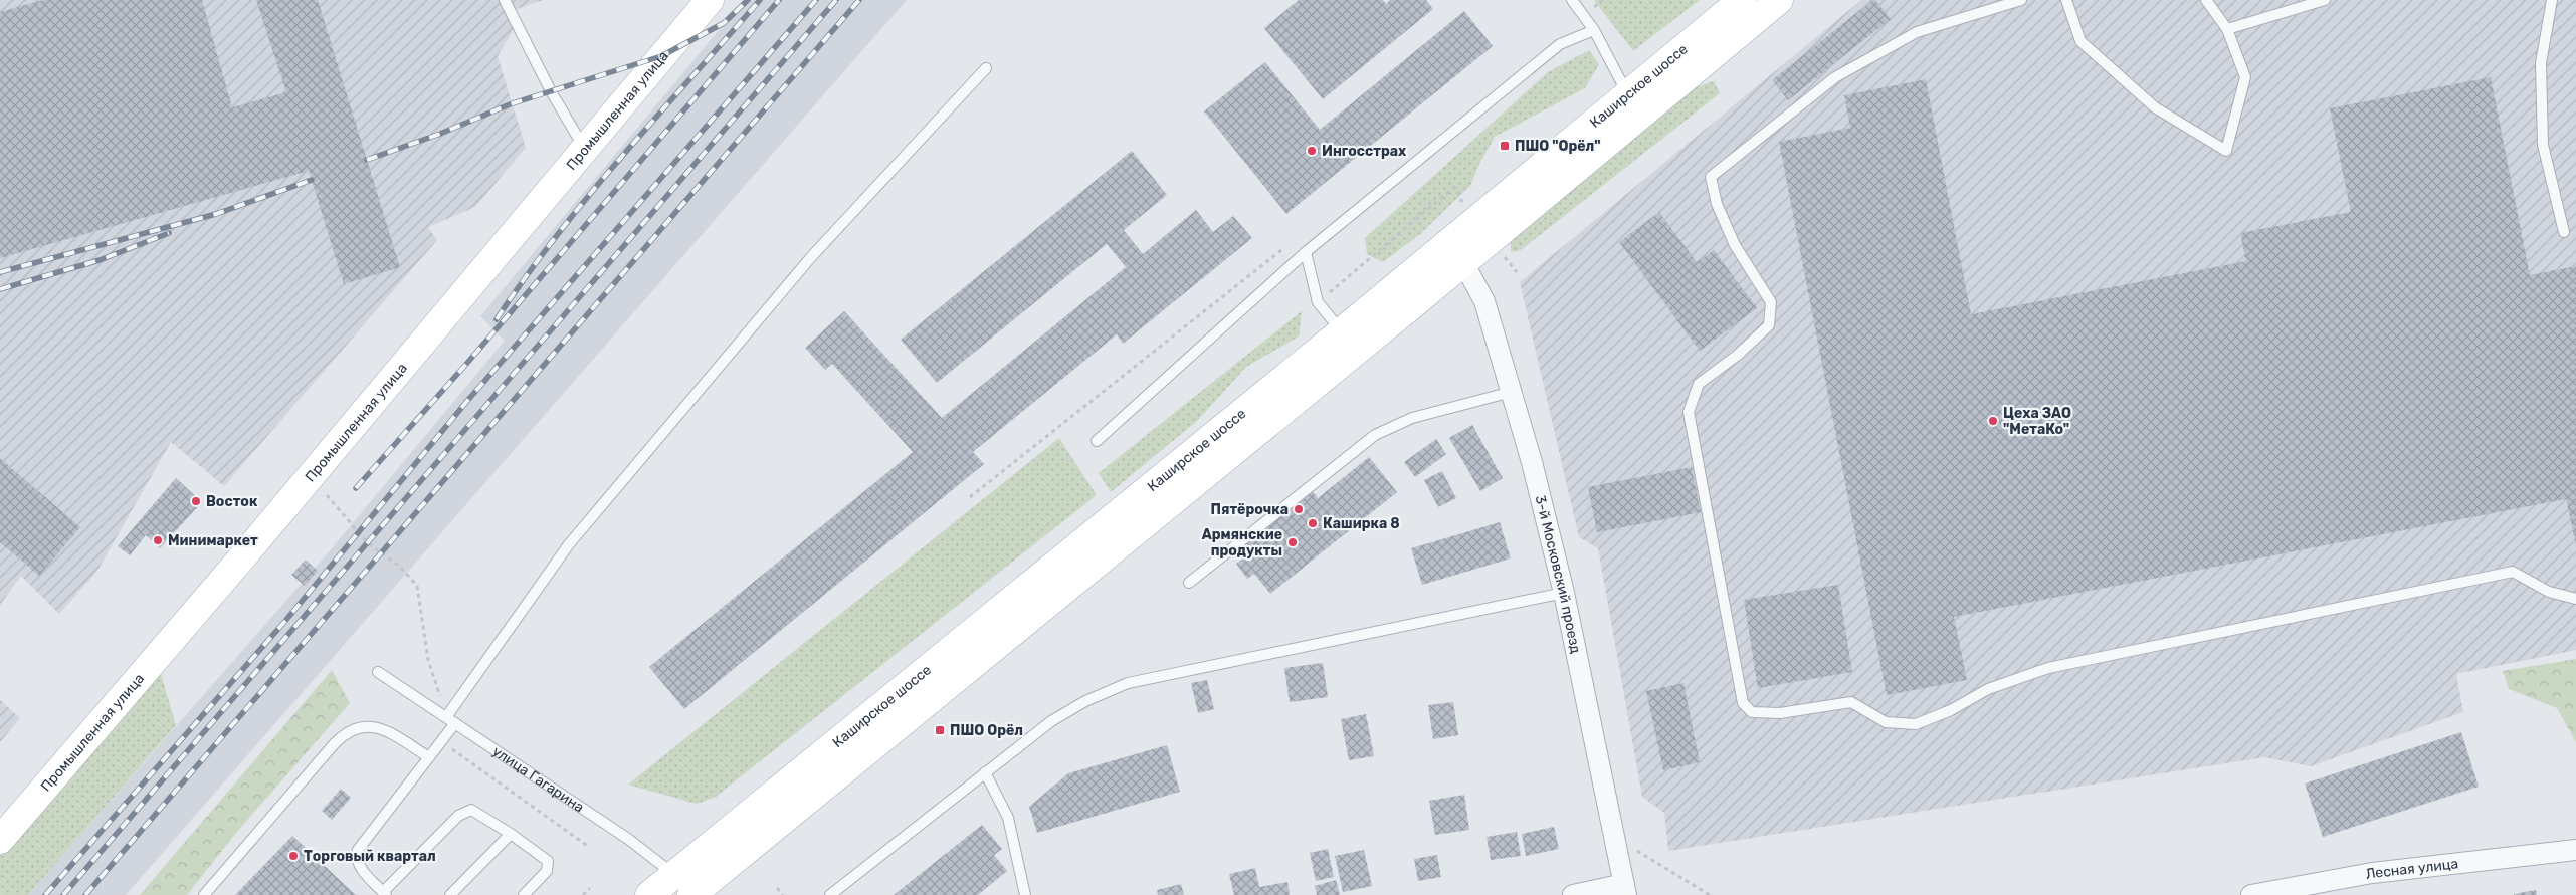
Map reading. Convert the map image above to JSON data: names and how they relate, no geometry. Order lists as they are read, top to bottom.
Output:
{
  "streets": {
    "main road": ["Каширское шоссе", "Промышленная улица"],
    "street": ["3-й Московский проезд", "Лесная улица"],
    "lane": ["улица Гагарина"]
  },
  "crossings": [
    ["Каширское шоссе", "3-й Московский проезд"],
    ["Каширское шоссе", "улица Гагарина"]
  ],
  "places": {
    "transit": ["ПШО \"Орёл\"", "ПШО Орёл"],
    "other": [
      "Ингосстрах",
      "Цеха ЗАО \"МетаКо\"",
      "Восток",
      "Пятёрочка",
      "Каширка 8",
      "Минимаркет",
      "Армянские продукты",
      "Торговый квартал"
    ]
  }
}
